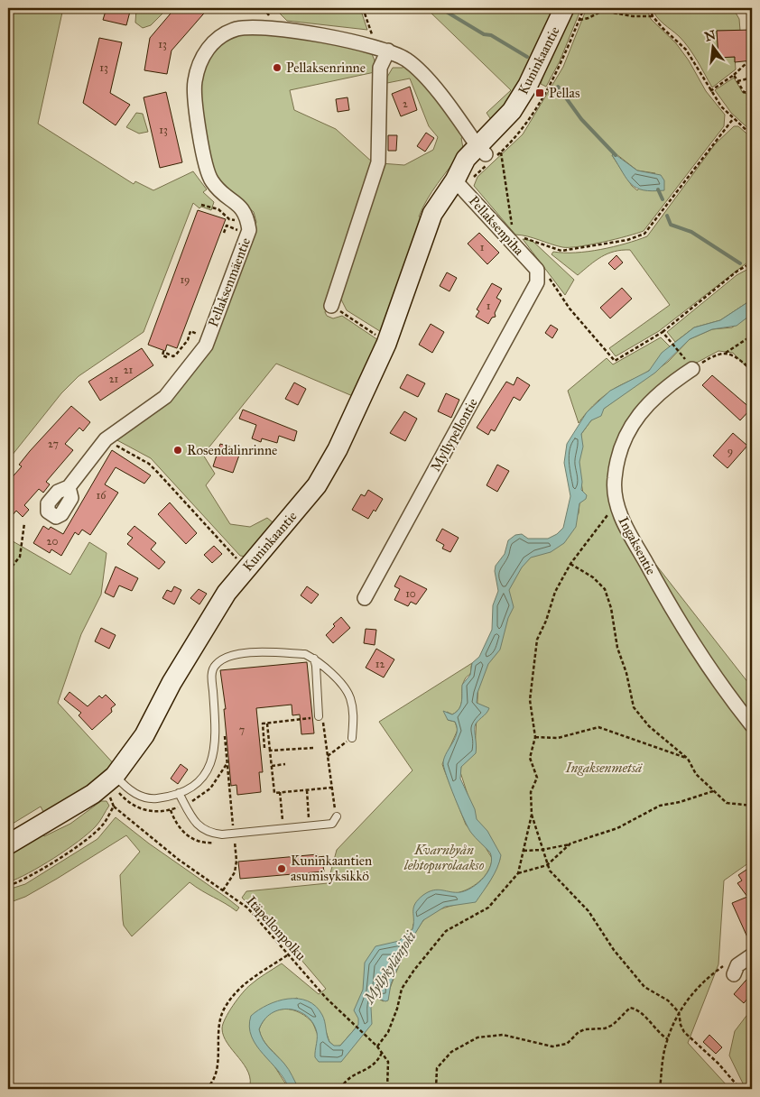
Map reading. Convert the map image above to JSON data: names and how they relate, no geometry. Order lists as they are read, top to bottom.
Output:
{
  "streets": {
    "main road": ["Kuninkaantie"],
    "street": [
      "Pellaksenpiha",
      "Pellaksenmäentie",
      "Myllypellontie",
      "Ingaksentie"
    ],
    "path": ["Itäpellonpolku"]
  },
  "crossings": [
    ["Kuninkaantie", "Pellaksenpiha"],
    ["Kuninkaantie", "Pellaksenmäentie"],
    ["Pellaksenpiha", "Myllypellontie"]
  ],
  "water": ["Myllykylänjoki"],
  "parks": ["Ingaksenmetsä", "Kvarnbyån lehtopurolaakso"],
  "places": {
    "other": ["Pellaksenrinne", "Rosendalinrinne", "Kuninkaantien asumisyksikkö"],
    "transit": ["Pellas"]
  },
  "house_numbers": [
    "13",
    "13",
    "2",
    "13",
    "1",
    "19",
    "1",
    "21",
    "21",
    "27",
    "9",
    "16",
    "20",
    "10",
    "12",
    "7"
  ],
  "north": "top"
}
